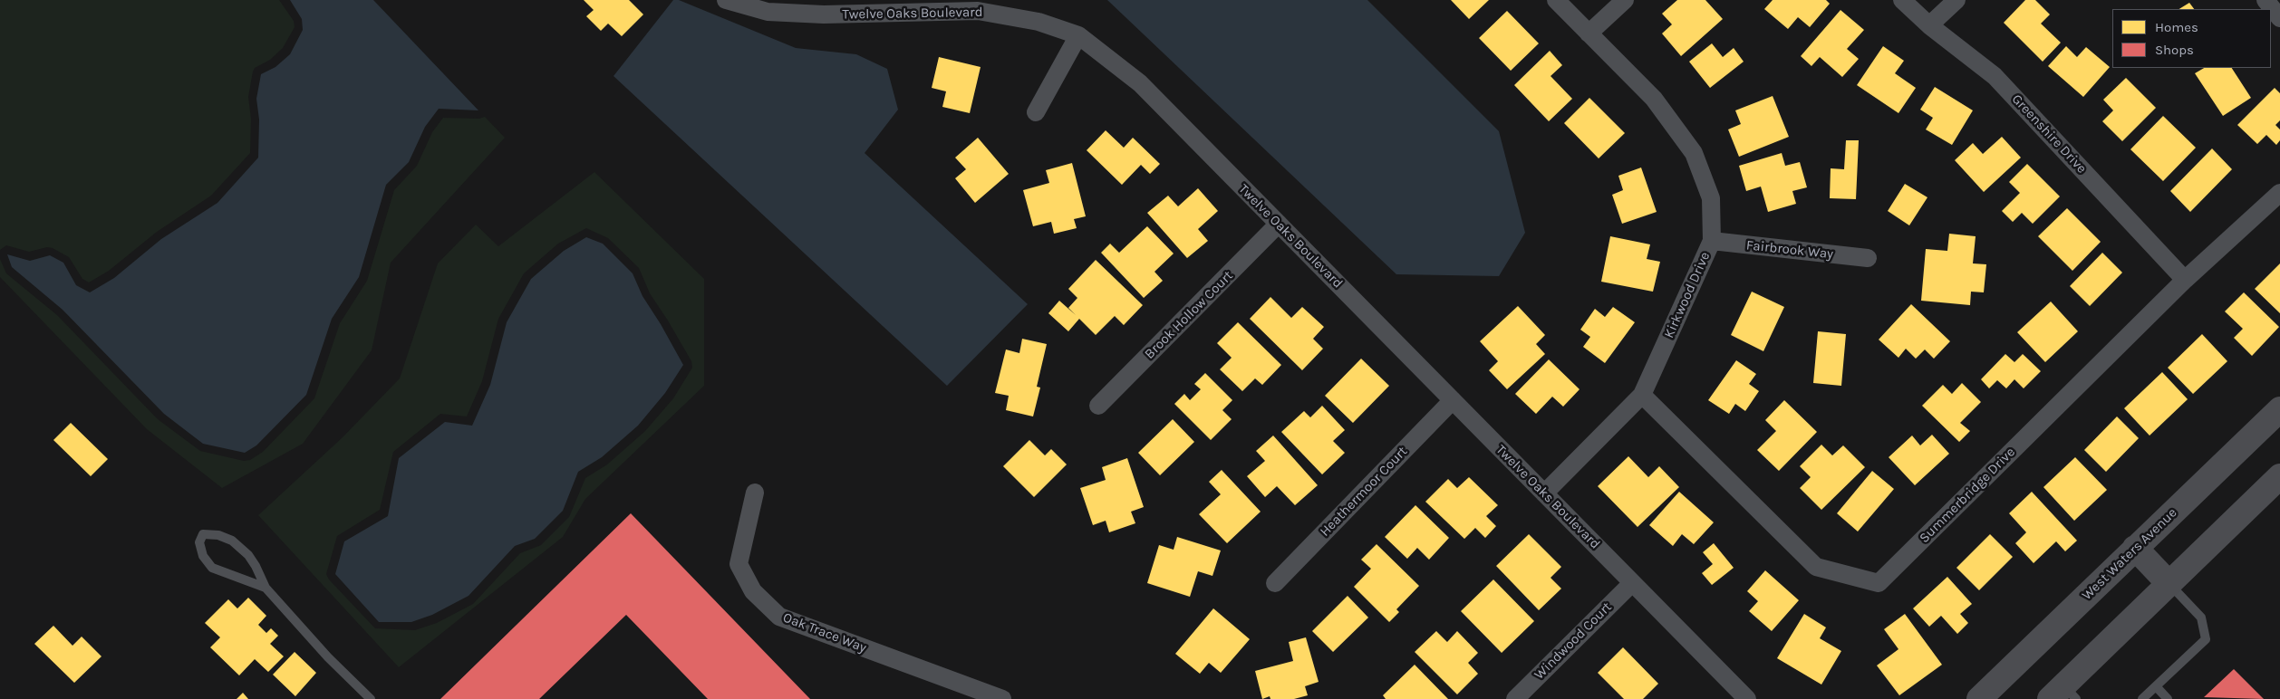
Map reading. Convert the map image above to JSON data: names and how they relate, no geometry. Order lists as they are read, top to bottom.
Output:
{
  "streets": {
    "main road": ["West Waters Avenue"],
    "street": [
      "Twelve Oaks Boulevard",
      "Greenshire Drive",
      "Fairbrook Way",
      "Kirkwood Drive",
      "Brook Hollow Court",
      "Heathermoor Court",
      "Summerbridge Drive",
      "Oak Trace Way",
      "Windwood Court"
    ]
  },
  "crossings": [
    ["Twelve Oaks Boulevard", "Kirkwood Drive"],
    ["Twelve Oaks Boulevard", "Brook Hollow Court"],
    ["Twelve Oaks Boulevard", "Heathermoor Court"],
    ["Twelve Oaks Boulevard", "Windwood Court"],
    ["Greenshire Drive", "Summerbridge Drive"],
    ["Fairbrook Way", "Kirkwood Drive"],
    ["Kirkwood Drive", "Summerbridge Drive"]
  ],
  "legend": ["Homes", "Shops"]
}
